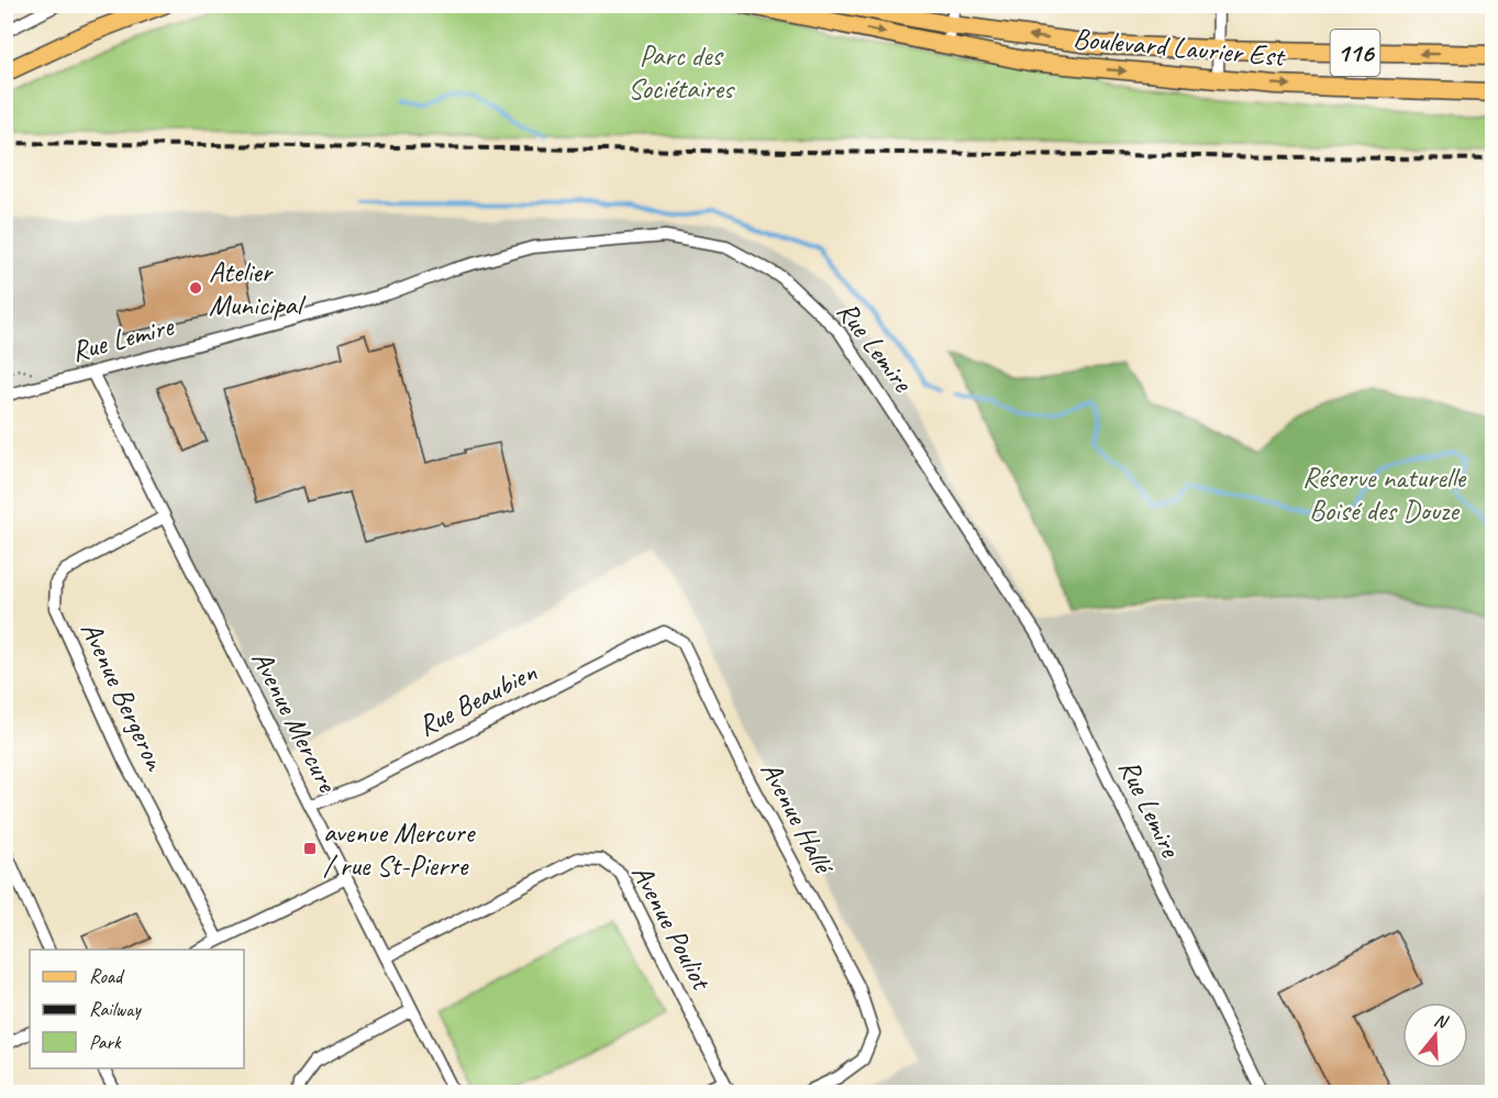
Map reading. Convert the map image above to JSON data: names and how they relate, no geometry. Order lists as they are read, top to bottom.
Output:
{
  "streets": {
    "main road": ["Boulevard Laurier Est", "116"],
    "street": [
      "Rue Lemire",
      "Avenue Bergeron",
      "Rue Beaubien",
      "Avenue Mercure",
      "Avenue Hallé",
      "Avenue Pouliot"
    ]
  },
  "crossings": [
    ["Rue Lemire", "Avenue Mercure"],
    ["Avenue Bergeron", "Avenue Mercure"],
    ["Rue Beaubien", "Avenue Mercure"],
    ["Rue Beaubien", "Avenue Hallé"],
    ["Avenue Mercure", "Avenue Pouliot"]
  ],
  "parks": ["Parc des Sociétaires", "Réserve naturelle Boisé des Douze"],
  "places": {
    "other": ["Atelier Municipal"],
    "transit": ["avenue Mercure / rue St-Pierre"]
  },
  "legend": ["Road", "Railway", "Park"],
  "north": "top"
}
